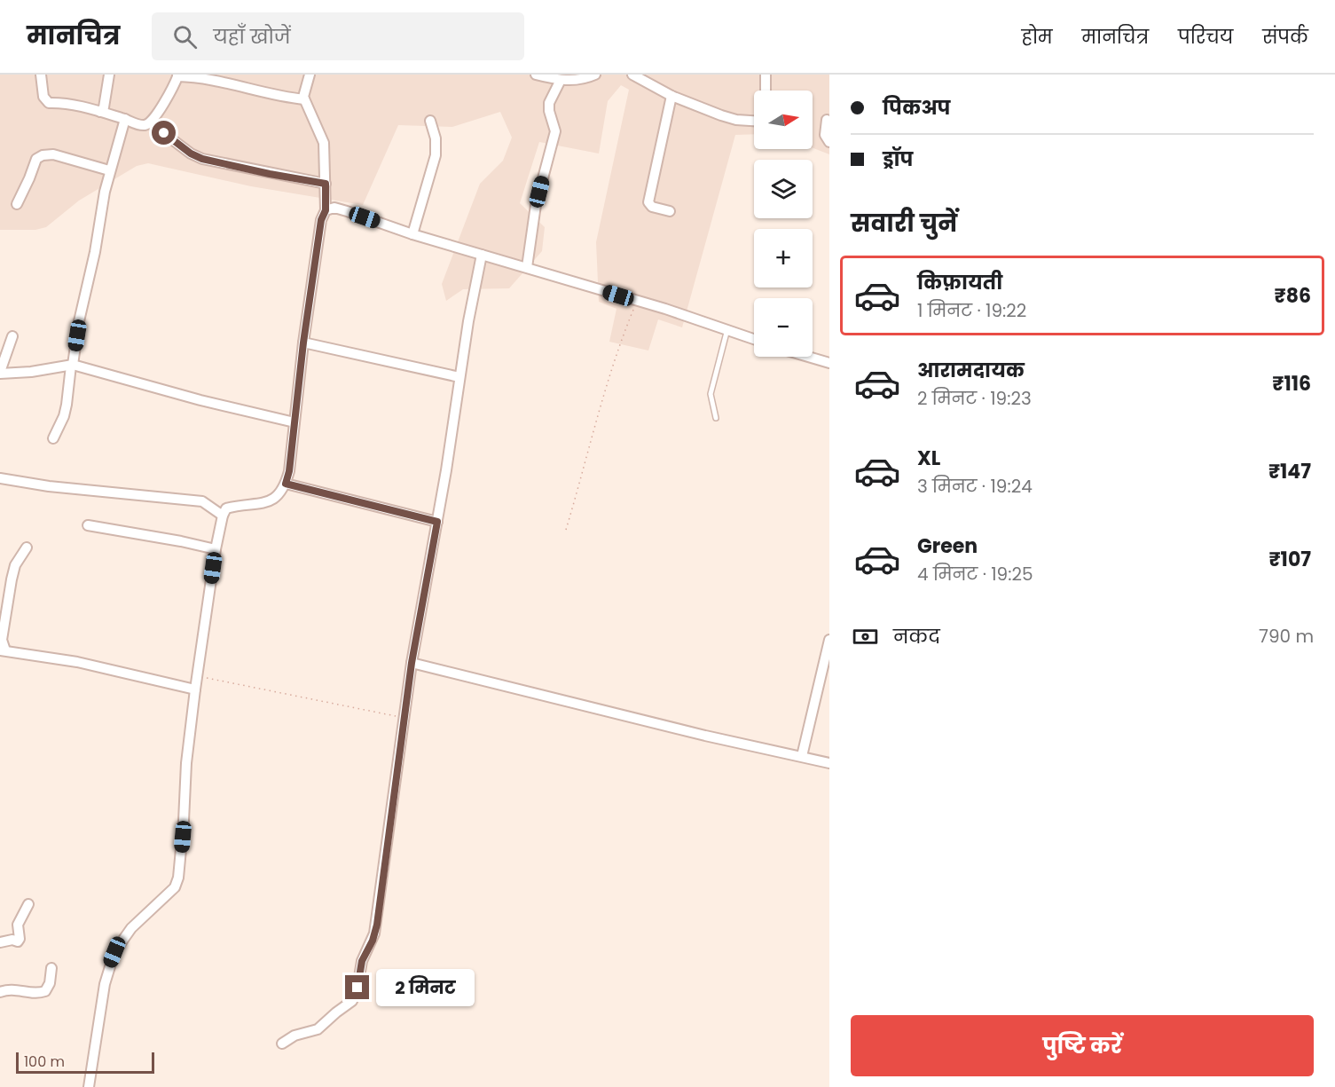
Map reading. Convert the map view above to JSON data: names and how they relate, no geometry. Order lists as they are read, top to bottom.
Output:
{
  "scale_bar": "100 m",
  "north": "right",
  "page": {
    "header": "मानचित्र",
    "search": "यहाँ खोजें",
    "nav": [
      "होम",
      "मानचित्र",
      "परिचय",
      "संपर्क"
    ],
    "banner": ["पिकअप", "ड्रॉप"],
    "map_buttons": ["+", "−"],
    "heading": "सवारी चुनें",
    "list": [
      {
        "name": "किफ़ायती",
        "note": "1 मिनट · 19:22",
        "value": "₹86"
      },
      {
        "name": "आरामदायक",
        "note": "2 मिनट · 19:23",
        "value": "₹116"
      },
      {
        "name": "XL",
        "note": "3 मिनट · 19:24",
        "value": "₹147"
      },
      {
        "name": "Green",
        "note": "4 मिनट · 19:25",
        "value": "₹107"
      }
    ],
    "pay": ["नकद", "790 m"],
    "bubble": "2 मिनट",
    "buttons": "पुष्टि करें",
    "scale": "100 m"
  }
}
